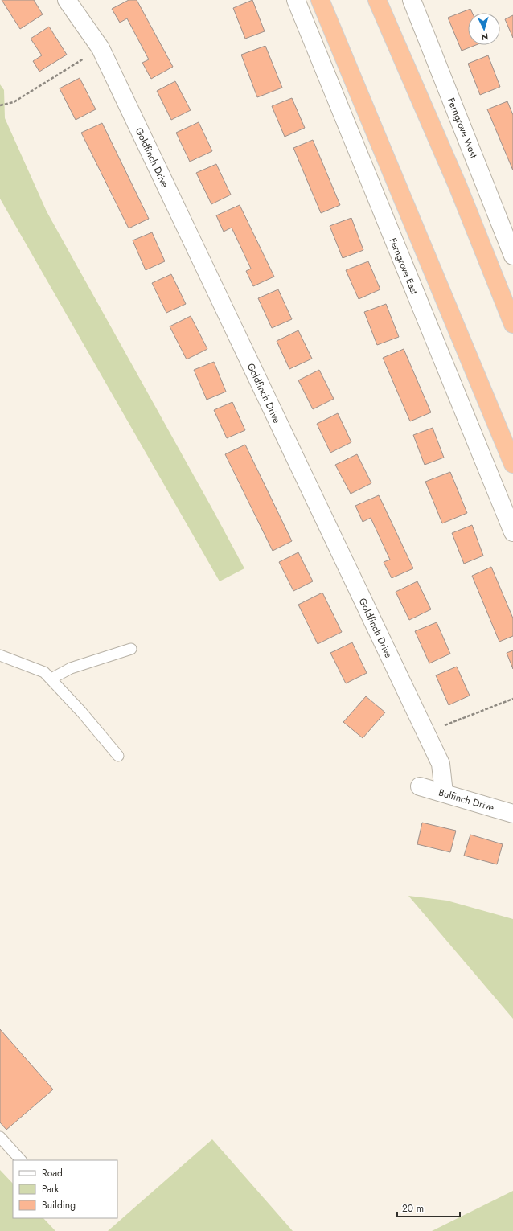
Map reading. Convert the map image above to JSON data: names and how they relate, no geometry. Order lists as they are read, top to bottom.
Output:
{
  "streets": {
    "street": [
      "Ferngrove West",
      "Goldfinch Drive",
      "Ferngrove East",
      "Bulfinch Drive"
    ]
  },
  "crossings": [
    ["Goldfinch Drive", "Bulfinch Drive"]
  ],
  "legend": ["Road", "Park", "Building"],
  "scale_bar": "20 m",
  "north": "bottom"
}
